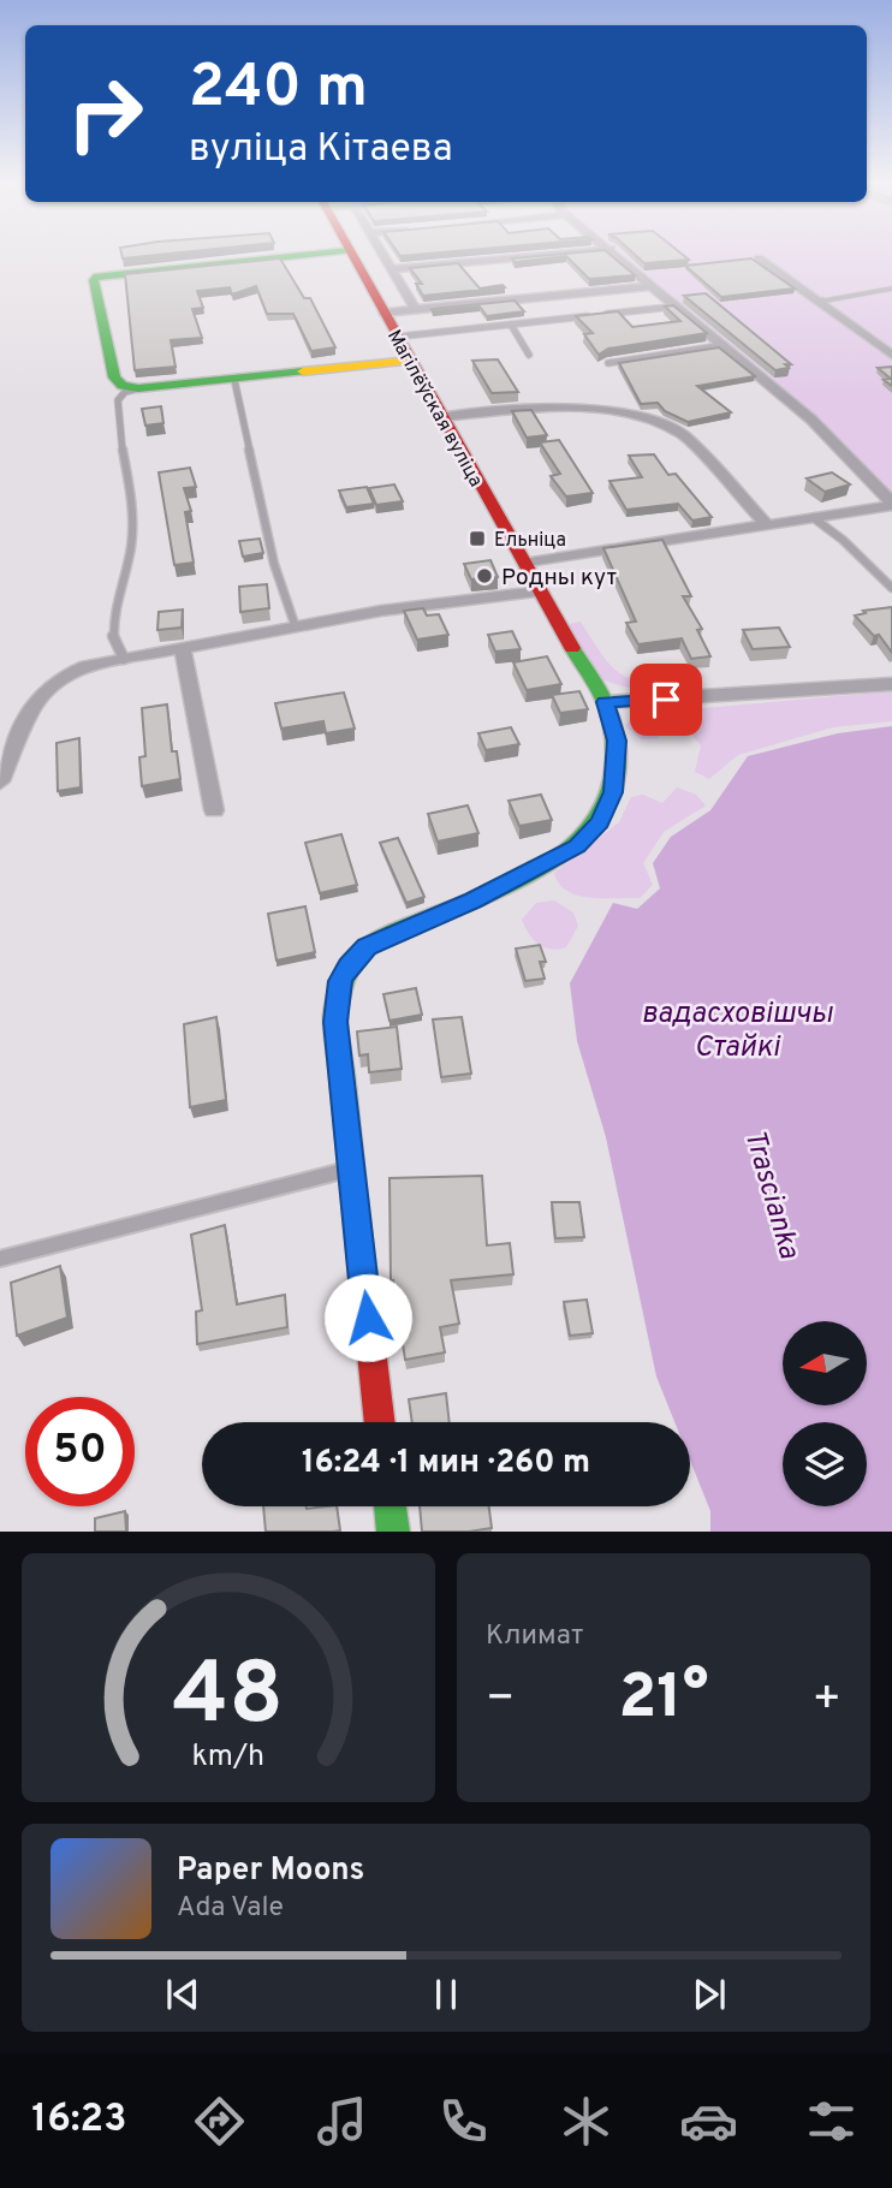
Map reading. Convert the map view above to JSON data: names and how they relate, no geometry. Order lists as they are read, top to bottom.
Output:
{
  "streets": {
    "main road": ["Магілёўская вуліца"]
  },
  "water": ["вадасховішчы Стайкі", "Trascianka"],
  "places": {
    "transit": ["Ельніца"],
    "other": ["Родны кут"]
  },
  "north": "left",
  "page": {
    "turn": ["240 m", "вуліца Кітаева"],
    "limit": "50",
    "trip": "16:24 · 1 мин · 260 m",
    "tile": "Климат",
    "heat": ["−", "21°", "+"],
    "song": ["Paper Moons", "Ada Vale"],
    "tabs": "16:23",
    "gauge": ["48", "km/h"]
  }
}
